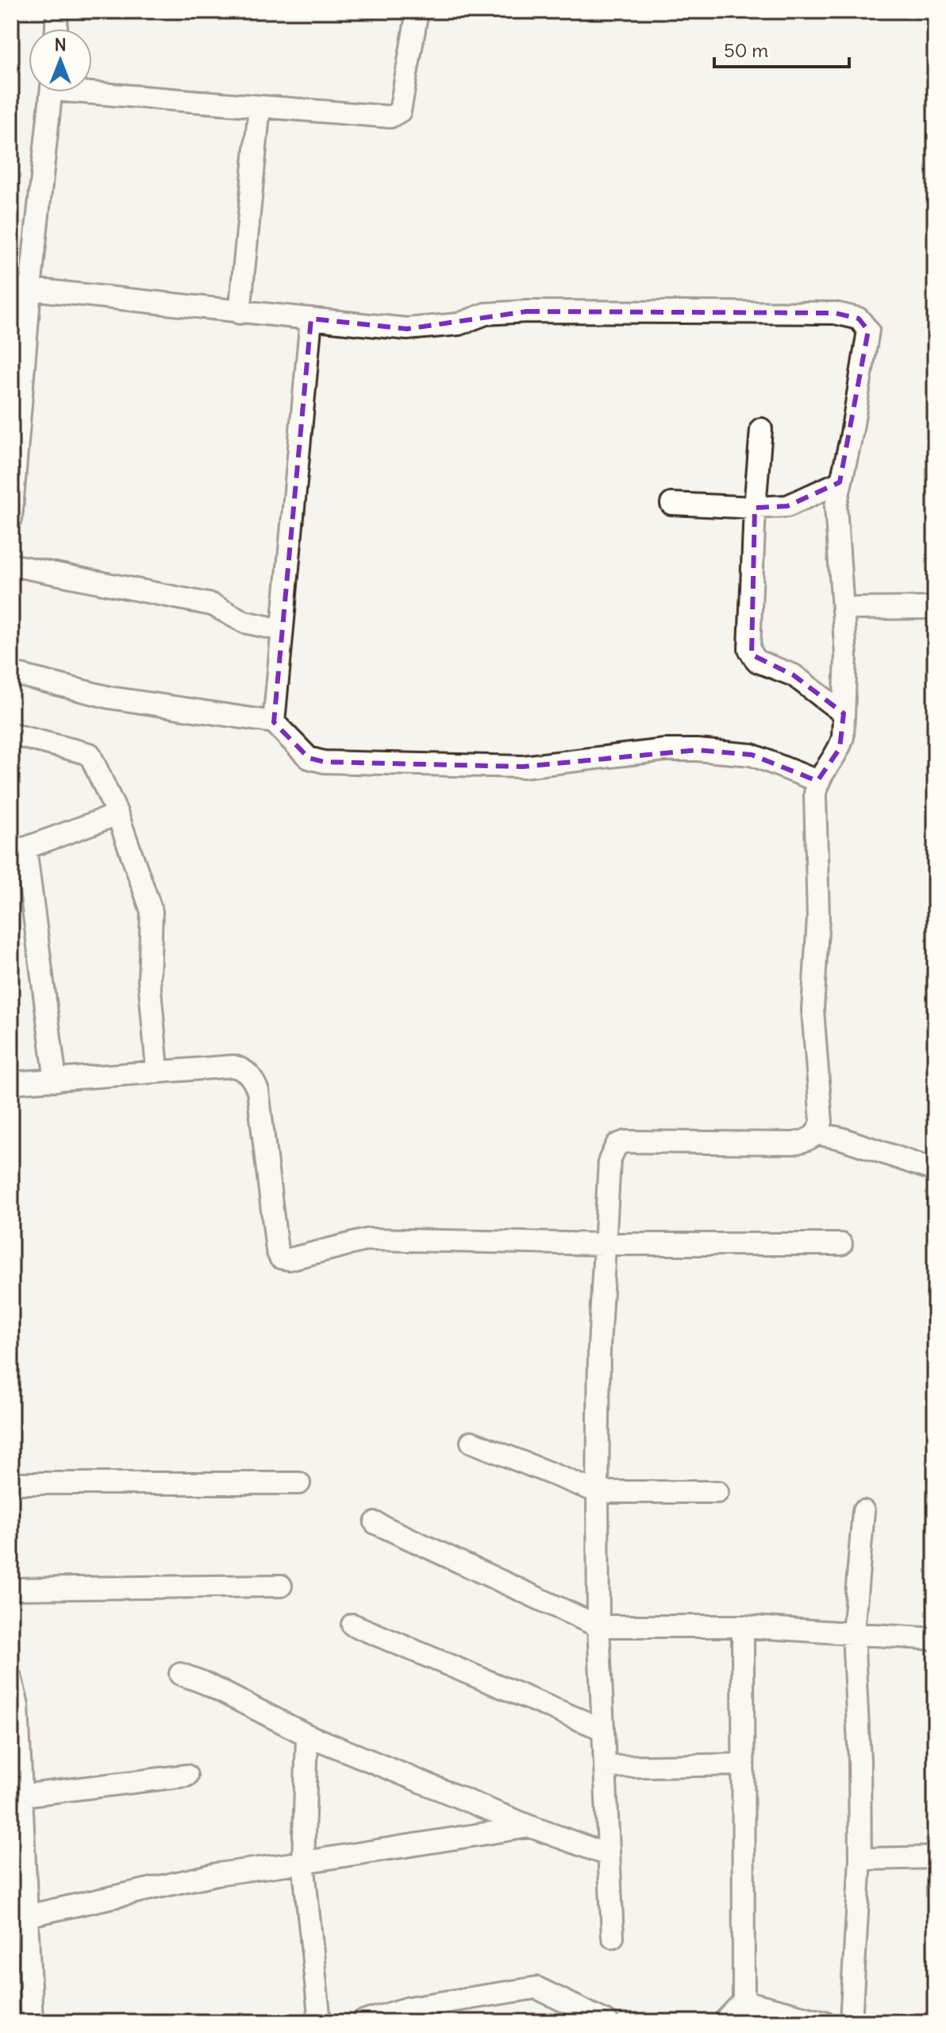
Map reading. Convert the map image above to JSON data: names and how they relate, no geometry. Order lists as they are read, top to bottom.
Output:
{
  "scale_bar": "50 m",
  "north": "top"
}
